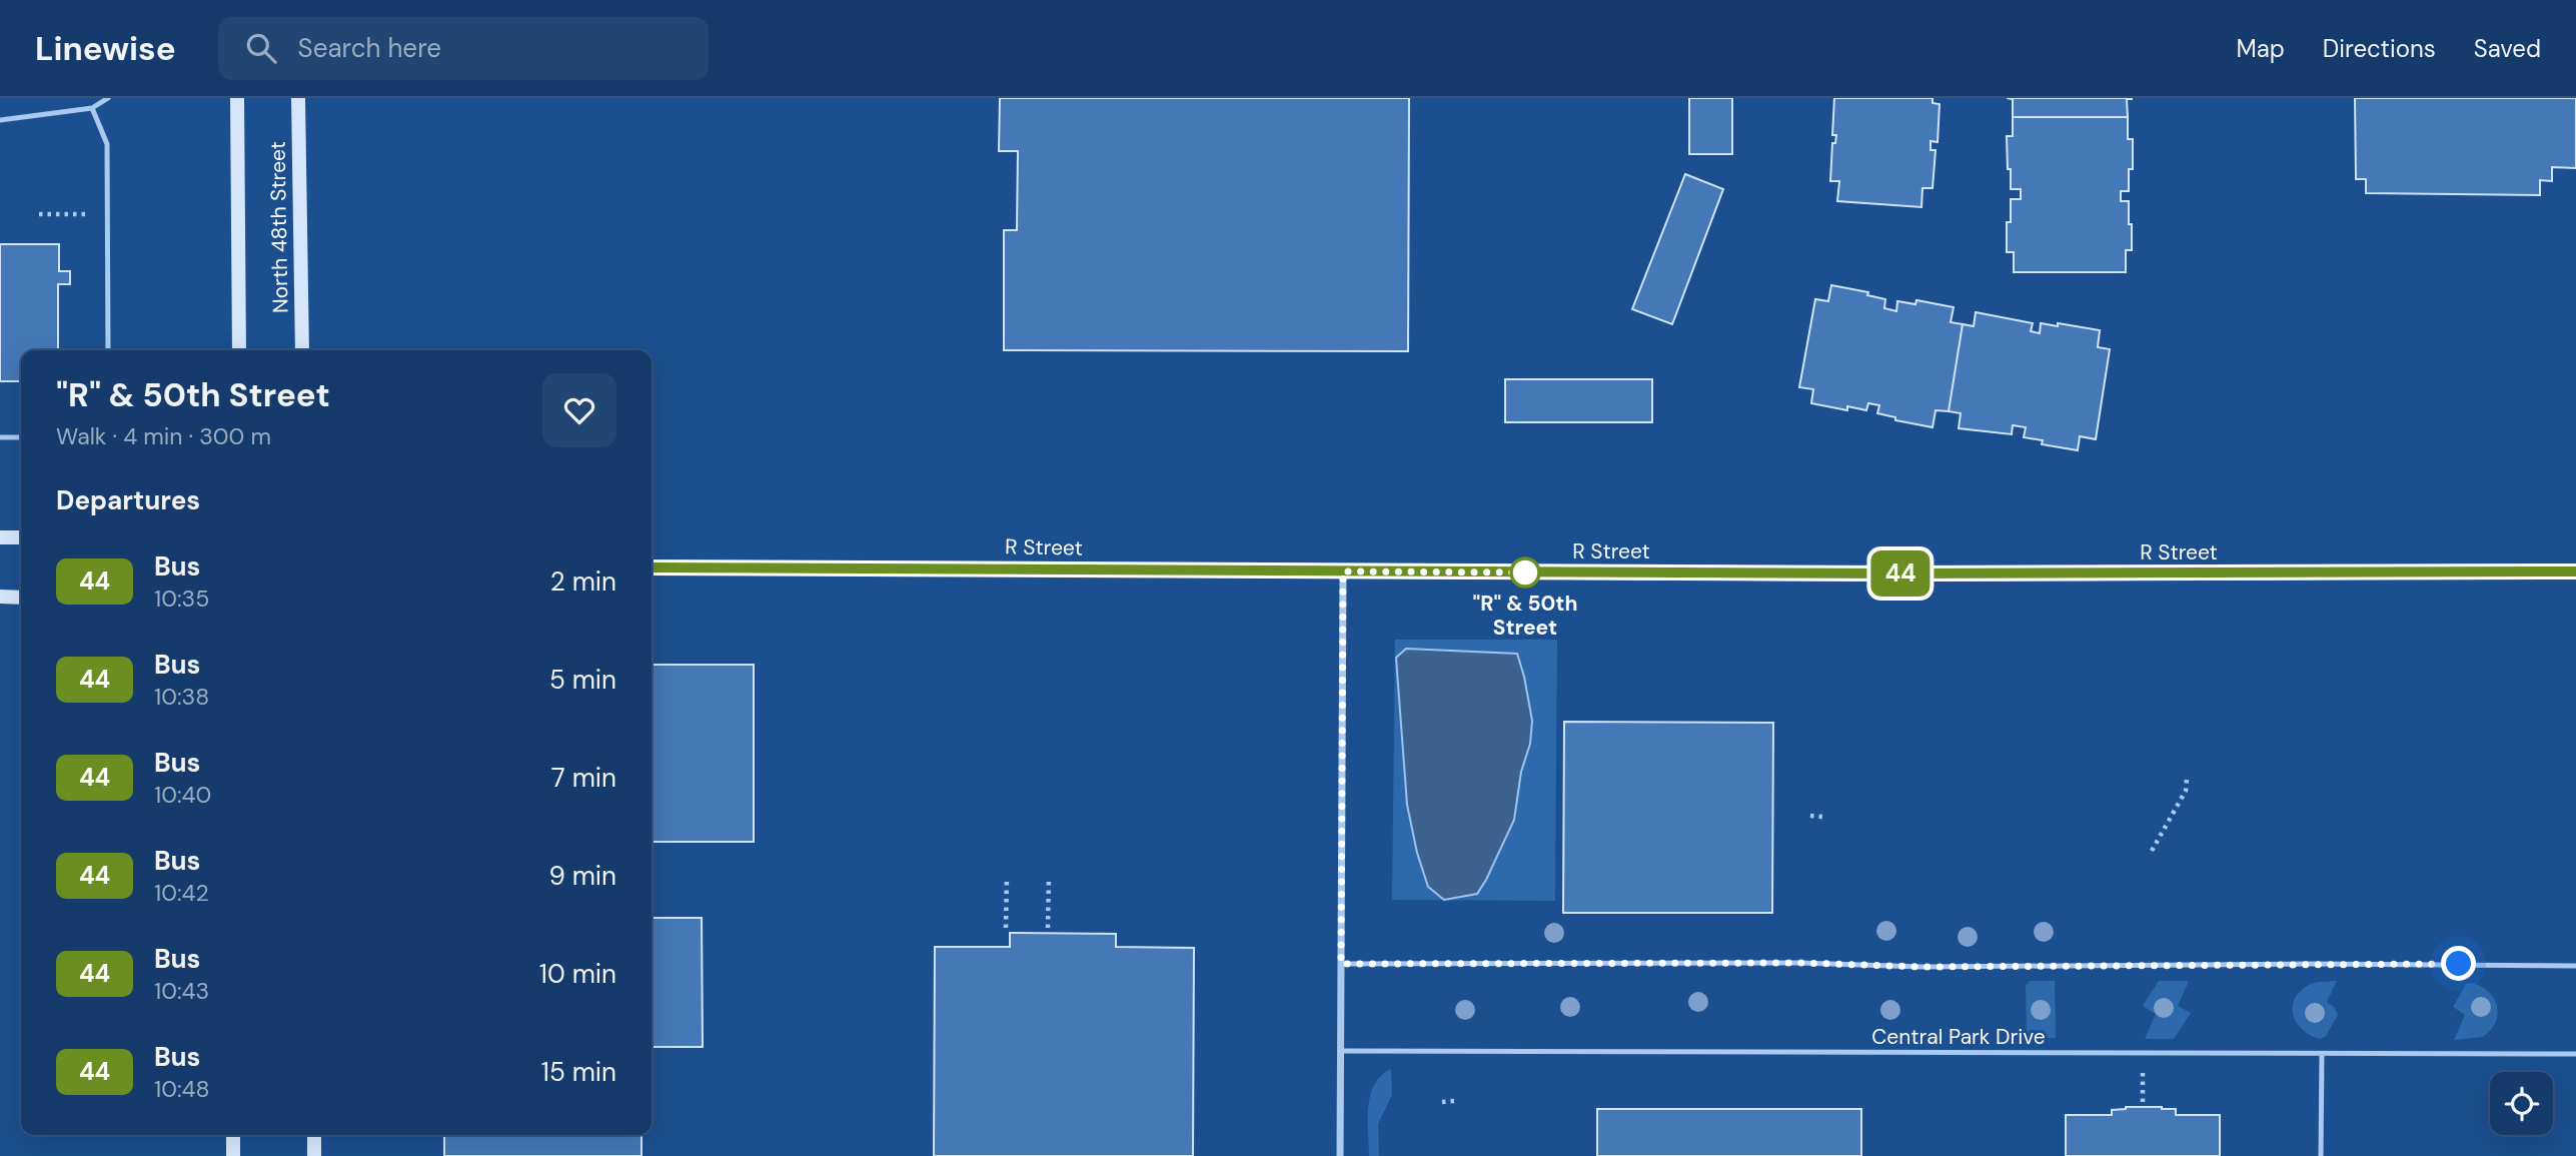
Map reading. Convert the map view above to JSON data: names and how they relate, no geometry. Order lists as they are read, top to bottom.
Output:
{
  "streets": {
    "main road": ["North 48th Street", "R Street"],
    "lane": ["Central Park Drive"]
  },
  "places": ["\"R\" & 50th Street"],
  "lines": ["bus line 44"],
  "page": {
    "header": "Linewise",
    "search": "Search here",
    "nav": ["Map", "Directions", "Saved"],
    "on_map": "44",
    "heading": [
      ["\"R\" & 50th Street", "Walk · 4 min · 300 m"],
      "Departures"
    ],
    "list": [
      {
        "mark": "44",
        "name": "Bus",
        "note": "10:35",
        "value": "2 min"
      },
      {
        "mark": "44",
        "name": "Bus",
        "note": "10:38",
        "value": "5 min"
      },
      {
        "mark": "44",
        "name": "Bus",
        "note": "10:40",
        "value": "7 min"
      },
      {
        "mark": "44",
        "name": "Bus",
        "note": "10:42",
        "value": "9 min"
      },
      {
        "mark": "44",
        "name": "Bus",
        "note": "10:43",
        "value": "10 min"
      },
      {
        "mark": "44",
        "name": "Bus",
        "note": "10:48",
        "value": "15 min"
      }
    ]
  }
}
